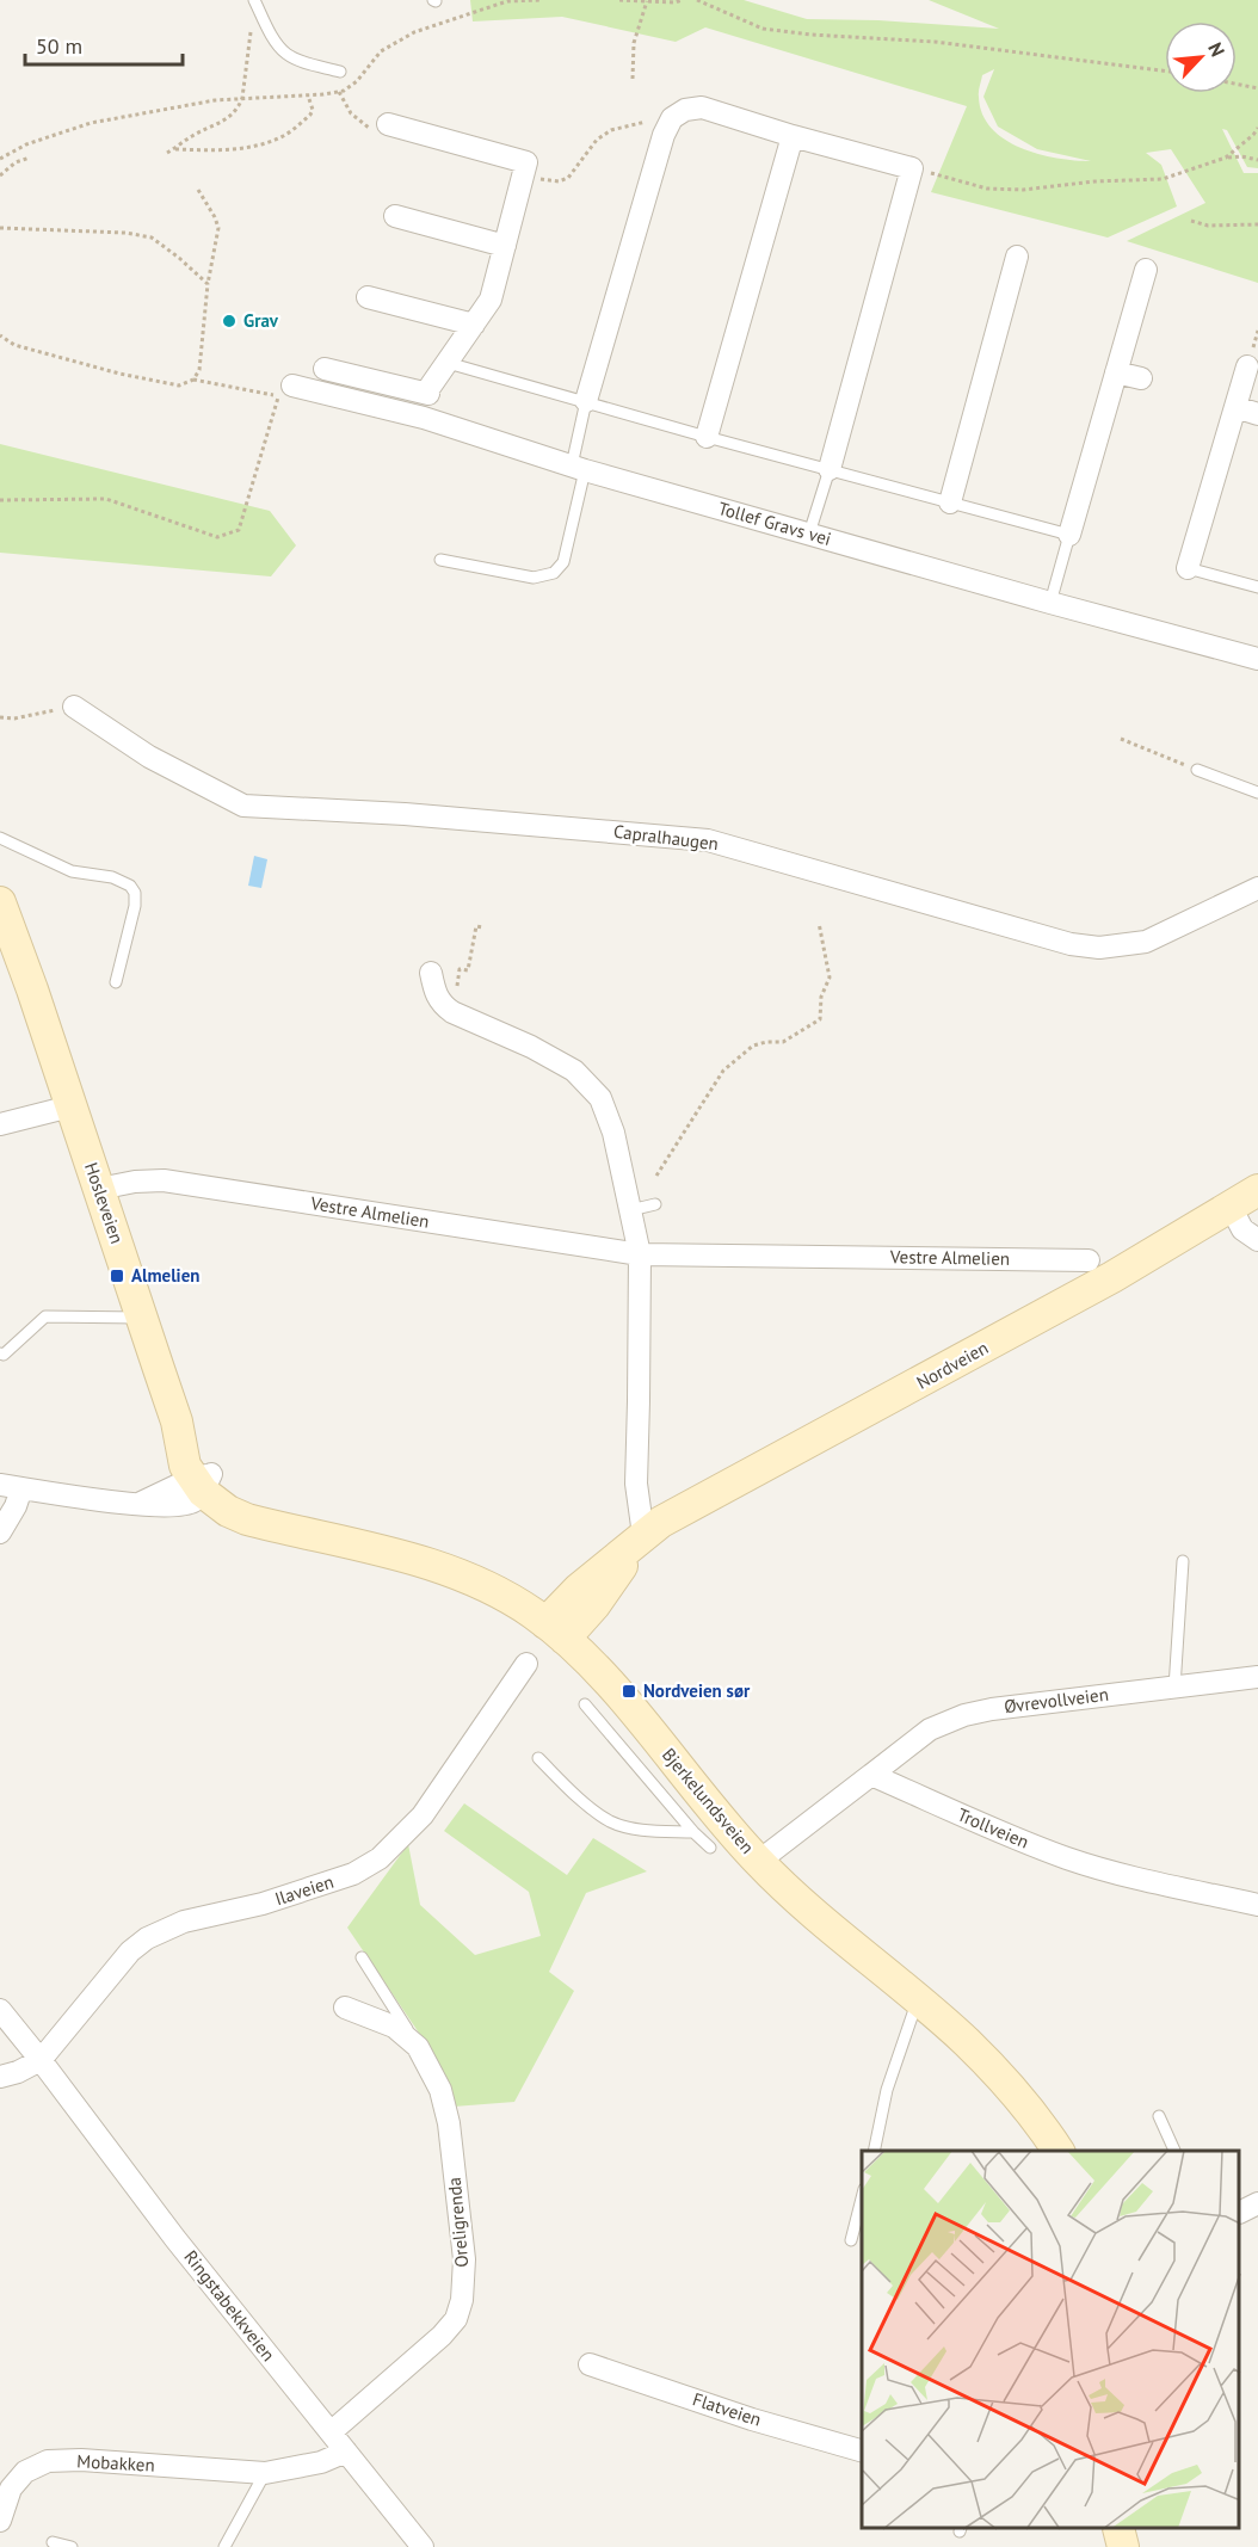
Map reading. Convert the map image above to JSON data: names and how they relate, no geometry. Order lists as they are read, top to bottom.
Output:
{
  "streets": {
    "main road": ["Hosleveien", "Nordveien", "Bjerkelundsveien"],
    "street": [
      "Tollef Gravs vei",
      "Capralhaugen",
      "Vestre Almelien",
      "Øvrevollveien",
      "Trollveien",
      "Ilaveien",
      "Oreligrenda",
      "Ringstabekkveien",
      "Flatveien",
      "Mobakken"
    ]
  },
  "crossings": [
    ["Hosleveien", "Vestre Almelien"],
    ["Hosleveien", "Bjerkelundsveien"],
    ["Nordveien", "Bjerkelundsveien"],
    ["Øvrevollveien", "Trollveien"],
    ["Ilaveien", "Ringstabekkveien"],
    ["Oreligrenda", "Ringstabekkveien"],
    ["Ringstabekkveien", "Mobakken"]
  ],
  "places": {
    "other": ["Grav"],
    "transit": ["Almelien", "Nordveien sør"]
  },
  "scale_bar": "50 m",
  "north": "top right"
}
